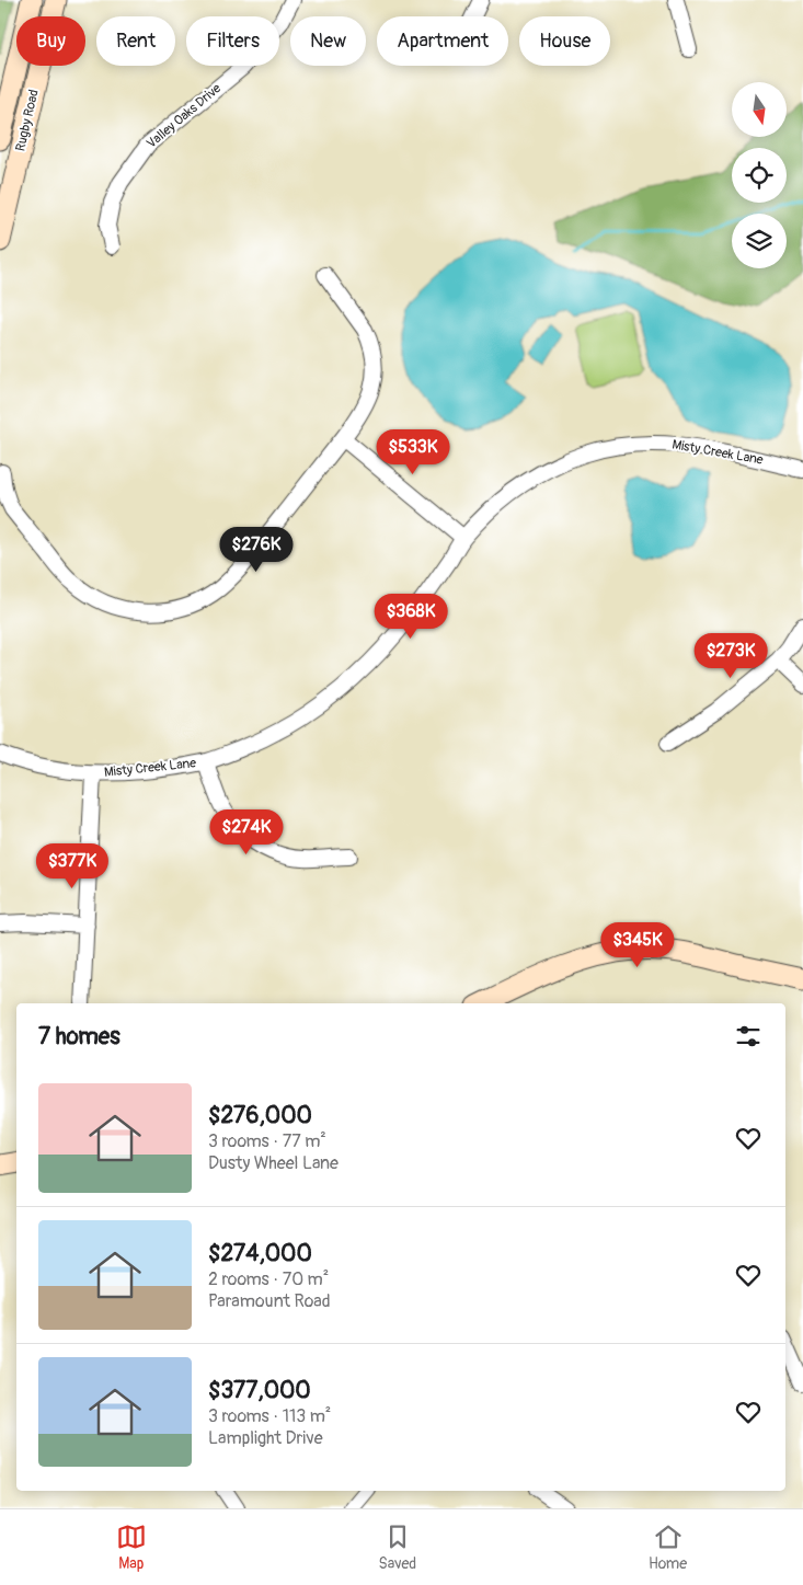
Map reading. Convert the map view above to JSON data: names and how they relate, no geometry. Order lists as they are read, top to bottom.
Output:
{
  "streets": {
    "main road": ["Rugby Road"],
    "street": ["Valley Oaks Drive", "Misty Creek Lane"]
  },
  "north": "bottom",
  "page": {
    "chip": [
      "Buy",
      "Rent",
      "Filters",
      "New",
      "Apartment",
      "House"
    ],
    "price": [
      "$533K",
      "$276K",
      "$368K",
      "$273K",
      "$274K",
      "$377K",
      "$345K"
    ],
    "heading": "7 homes",
    "list": [
      {
        "name": "$276,000",
        "note": "3 rooms · 77 m² · Dusty Wheel Lane"
      },
      {
        "name": "$274,000",
        "note": "2 rooms · 70 m² · Paramount Road"
      },
      {
        "name": "$377,000",
        "note": "3 rooms · 113 m² · Lamplight Drive"
      }
    ],
    "tabs": ["Map", "Saved", "Home"]
  }
}
